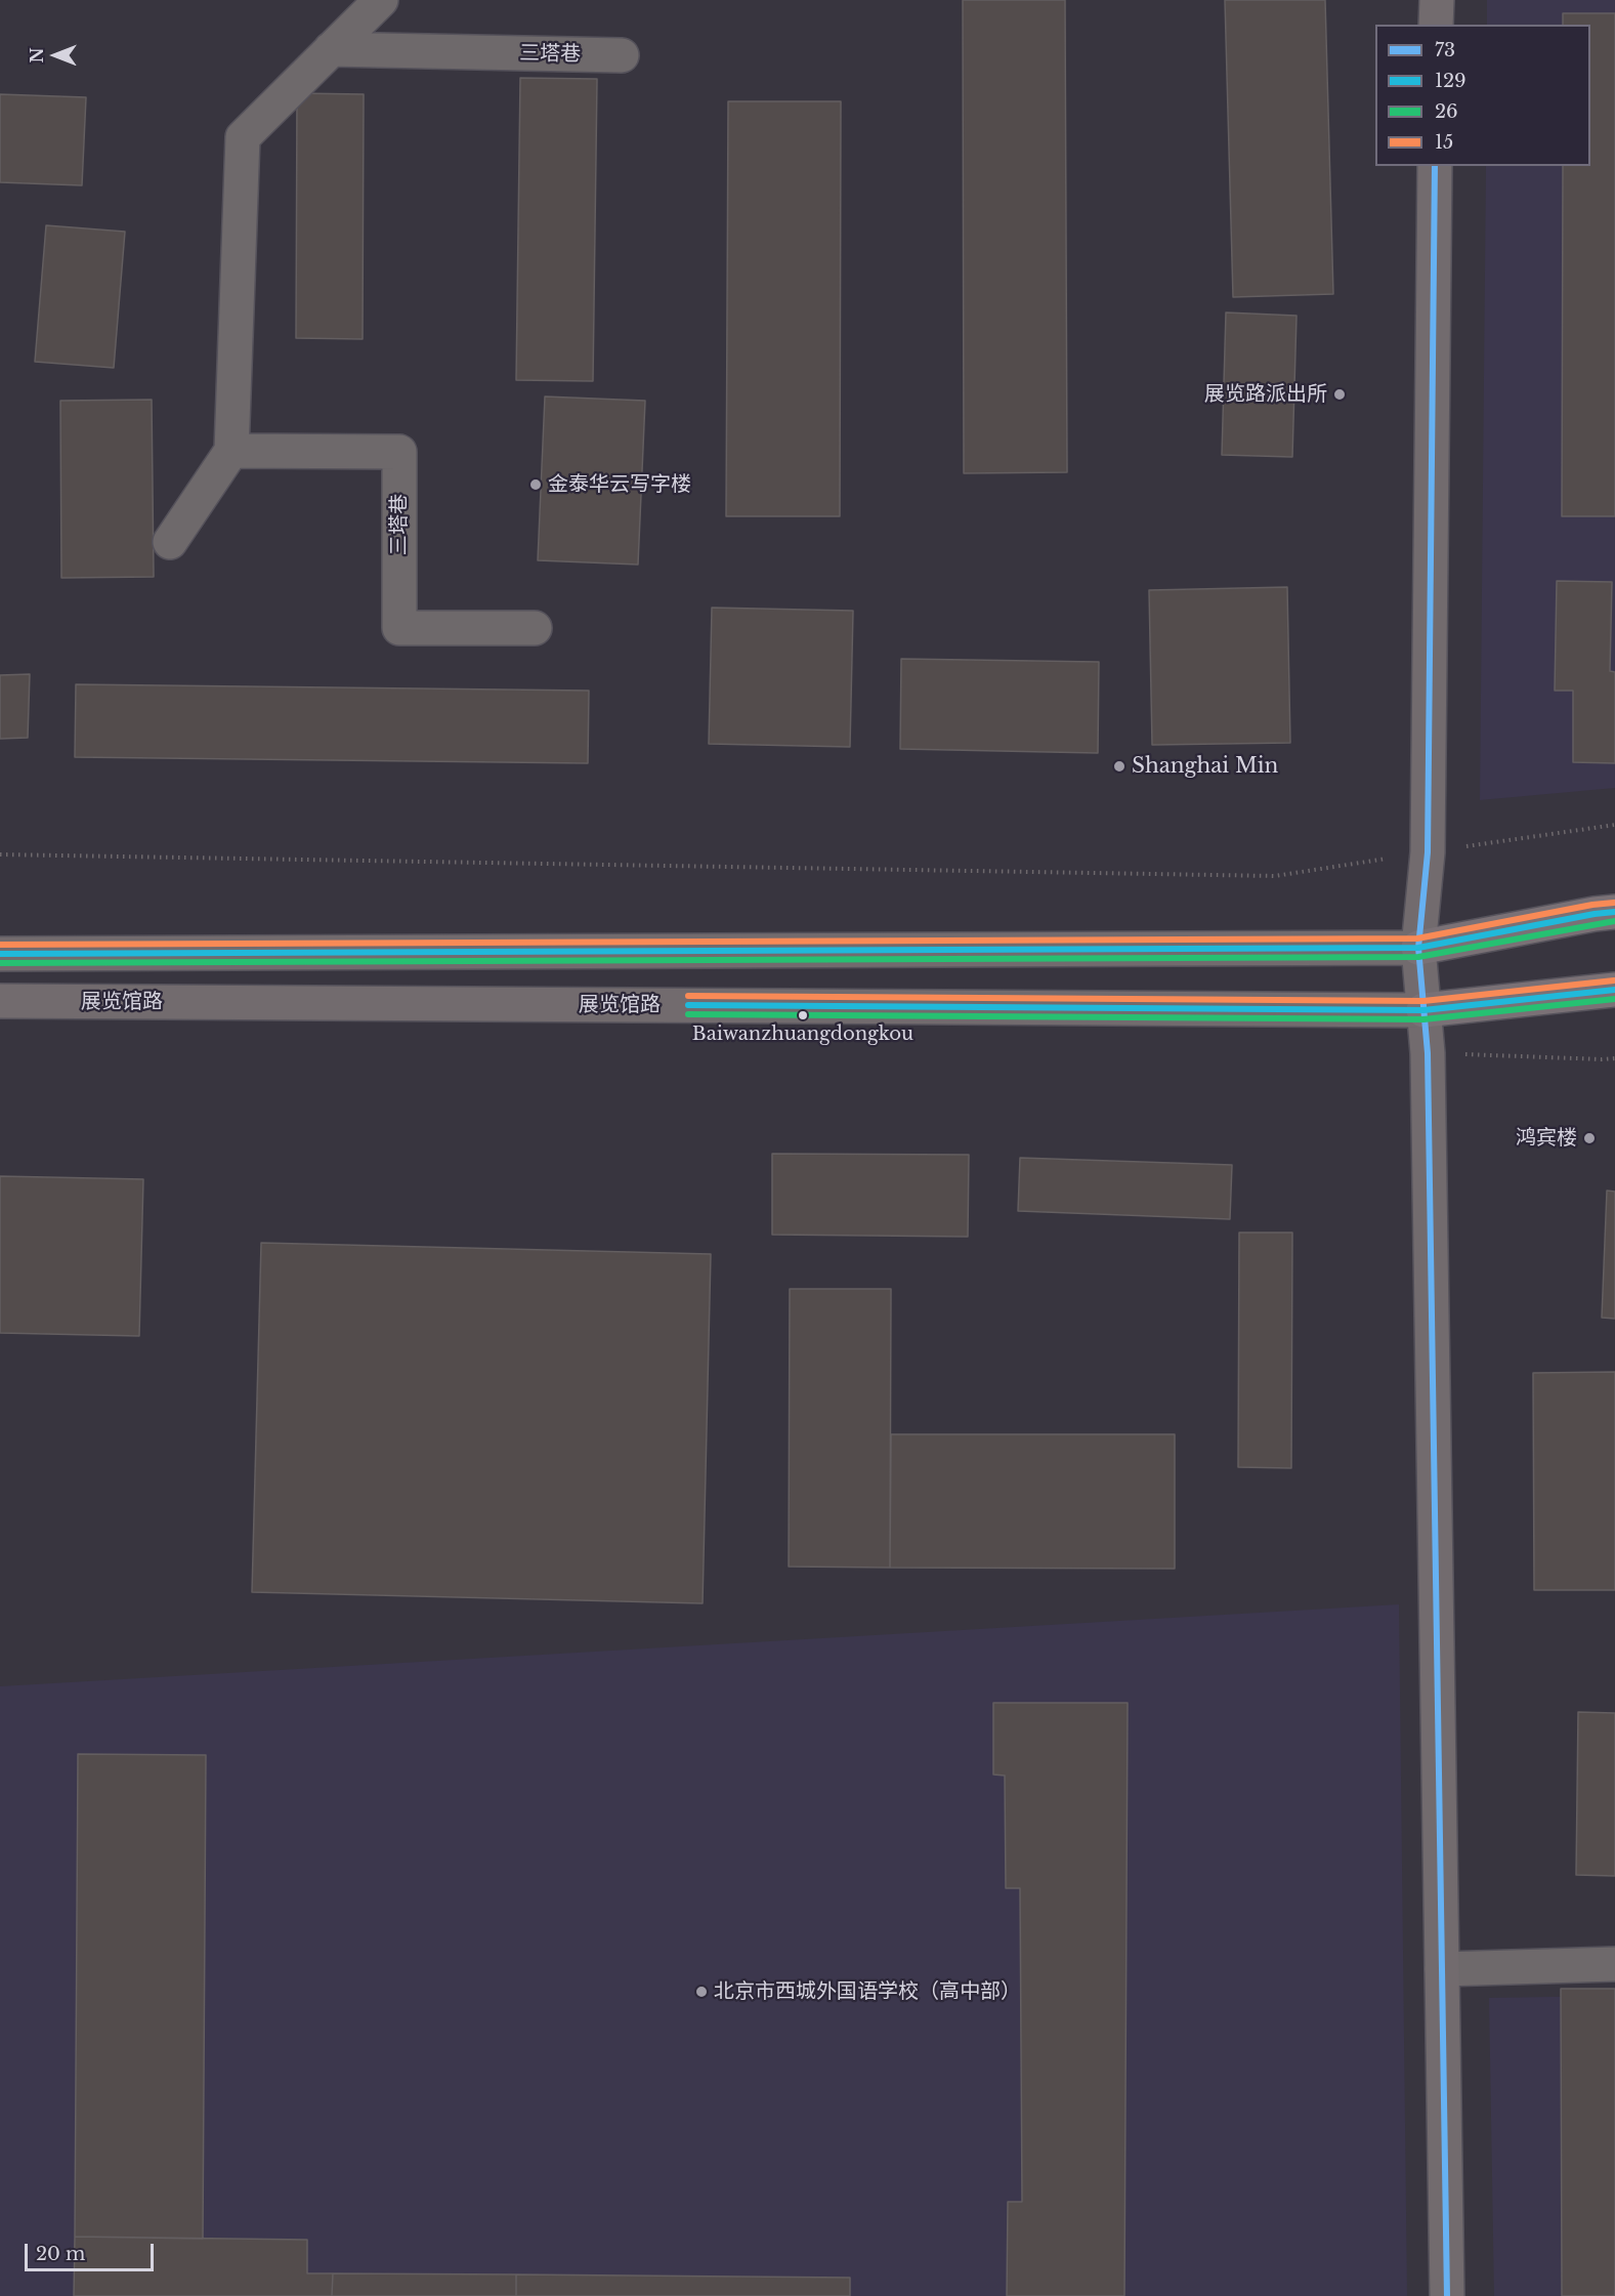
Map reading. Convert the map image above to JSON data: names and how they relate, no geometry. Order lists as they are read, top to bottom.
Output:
{
  "streets": {
    "main road": ["展览馆路"],
    "street": ["三塔巷"]
  },
  "places": [
    "展览路派出所",
    "金泰华云写字楼",
    "Shanghai Min",
    "Baiwanzhuangdongkou",
    "鸿宾楼",
    "北京市西城外国语学校（高中部）"
  ],
  "lines": [
    "transit line 73",
    "transit line 15",
    "transit line 129",
    "transit line 26"
  ],
  "legend": [
    "73",
    "129",
    "26",
    "15"
  ],
  "scale_bar": "20 m",
  "north": "left"
}
